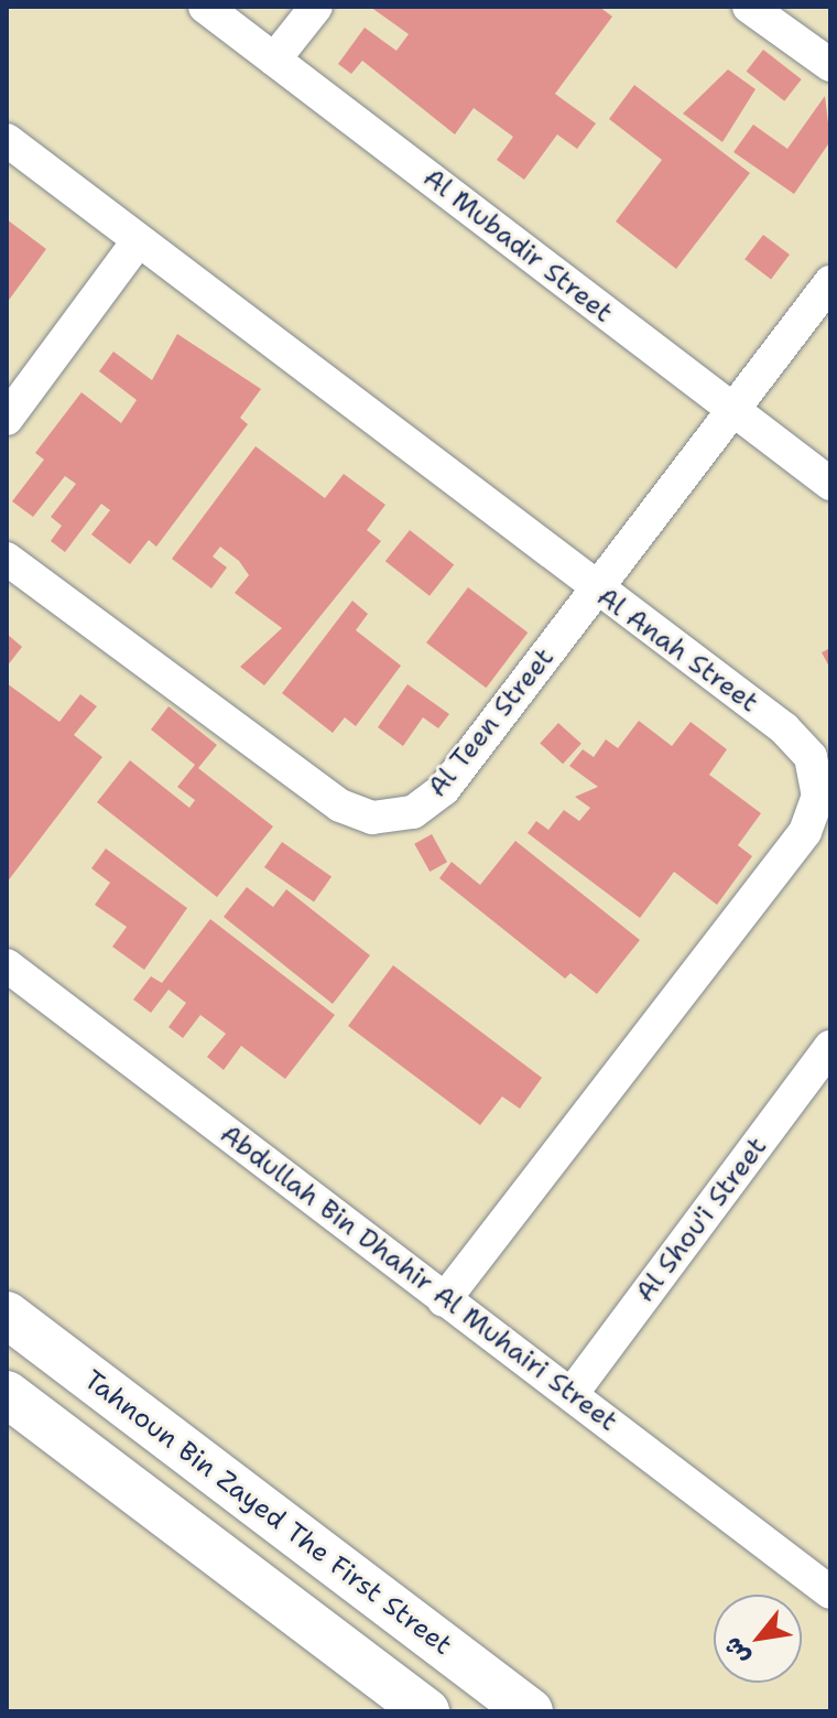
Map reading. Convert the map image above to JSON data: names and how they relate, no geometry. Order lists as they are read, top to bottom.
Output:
{
  "streets": {
    "street": [
      "Al Mubadir Street",
      "Al Anah Street",
      "Al Teen Street",
      "Al Shou'i Street",
      "Abdullah Bin Dhahir Al Muhairi Street",
      "Tahnoun Bin Zayed The First Street"
    ]
  },
  "crossings": [
    ["Al Mubadir Street", "Al Teen Street"],
    ["Al Anah Street", "Al Teen Street"],
    ["Al Anah Street", "Abdullah Bin Dhahir Al Muhairi Street"],
    ["Al Shou'i Street", "Abdullah Bin Dhahir Al Muhairi Street"]
  ],
  "north": "bottom left"
}
